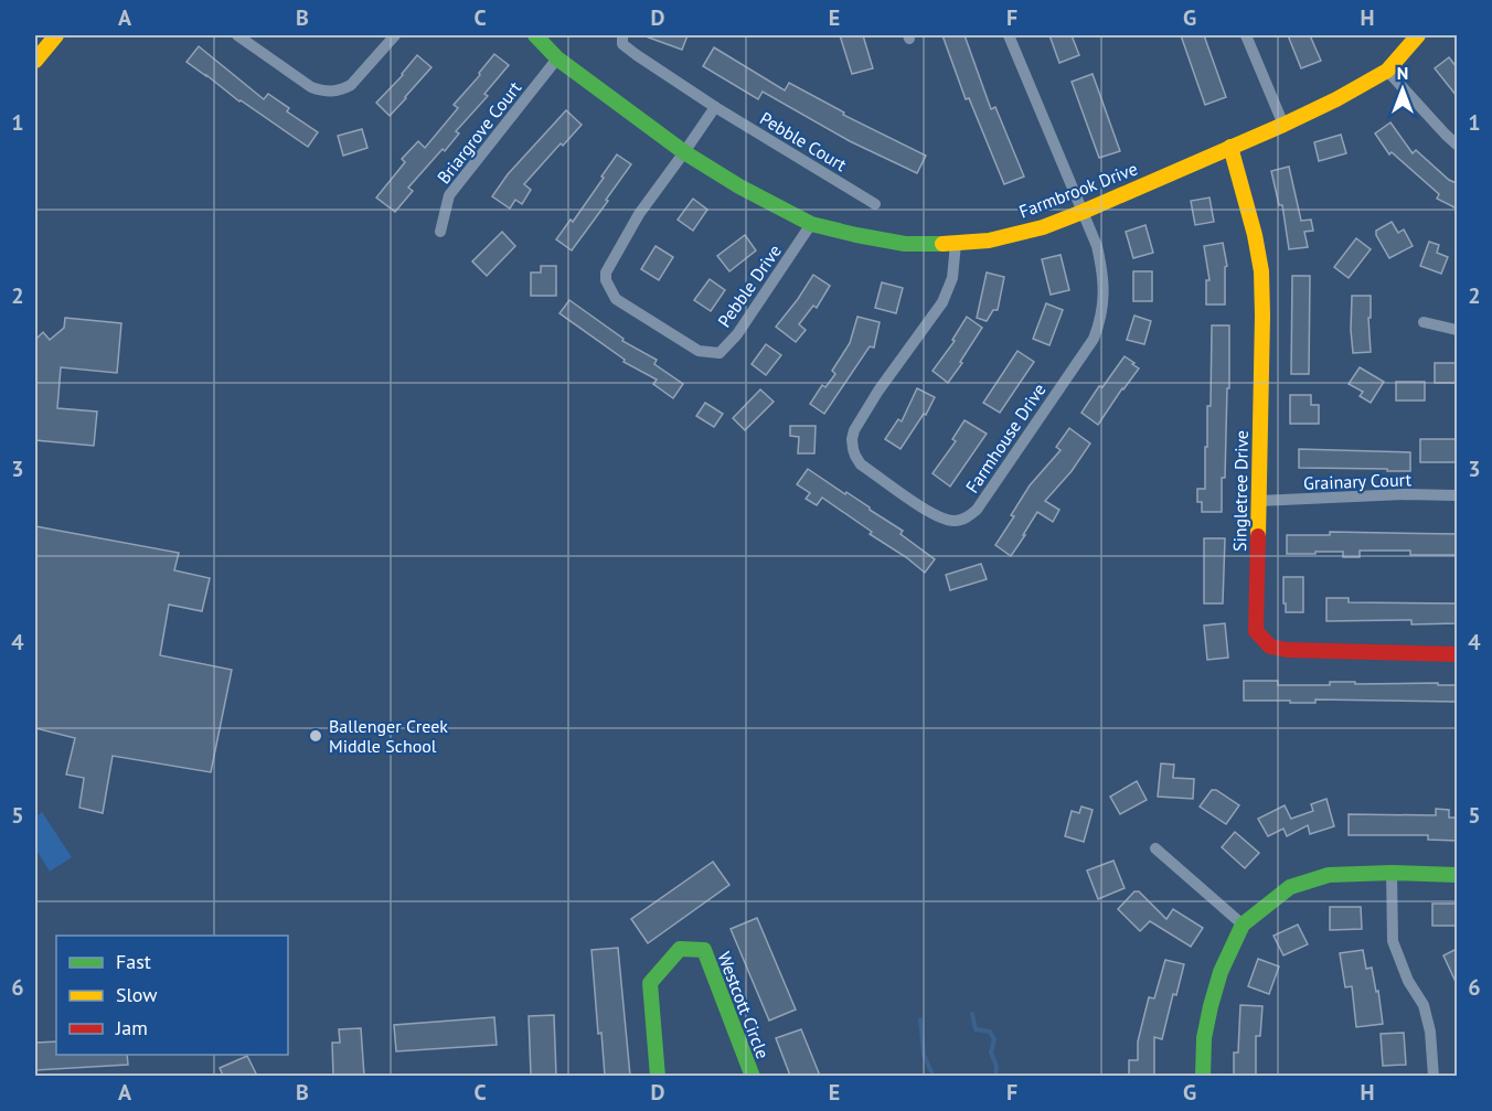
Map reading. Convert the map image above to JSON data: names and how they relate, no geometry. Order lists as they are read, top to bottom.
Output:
{
  "streets": {
    "street": [
      "Briargrove Court",
      "Pebble Court",
      "Farmbrook Drive",
      "Pebble Drive",
      "Farmhouse Drive",
      "Grainary Court",
      "Singletree Drive",
      "Westcott Circle"
    ]
  },
  "crossings": [
    ["Briargrove Court", "Farmbrook Drive"],
    ["Farmbrook Drive", "Pebble Drive"],
    ["Farmbrook Drive", "Farmhouse Drive"],
    ["Farmbrook Drive", "Singletree Drive"],
    ["Grainary Court", "Singletree Drive"]
  ],
  "places": ["Ballenger Creek Middle School"],
  "legend": ["Fast", "Slow", "Jam"],
  "north": "top",
  "grid": {
    "columns": [
      "A",
      "B",
      "C",
      "D",
      "E",
      "F",
      "G",
      "H"
    ],
    "rows": [
      "1",
      "2",
      "3",
      "4",
      "5",
      "6"
    ]
  }
}
